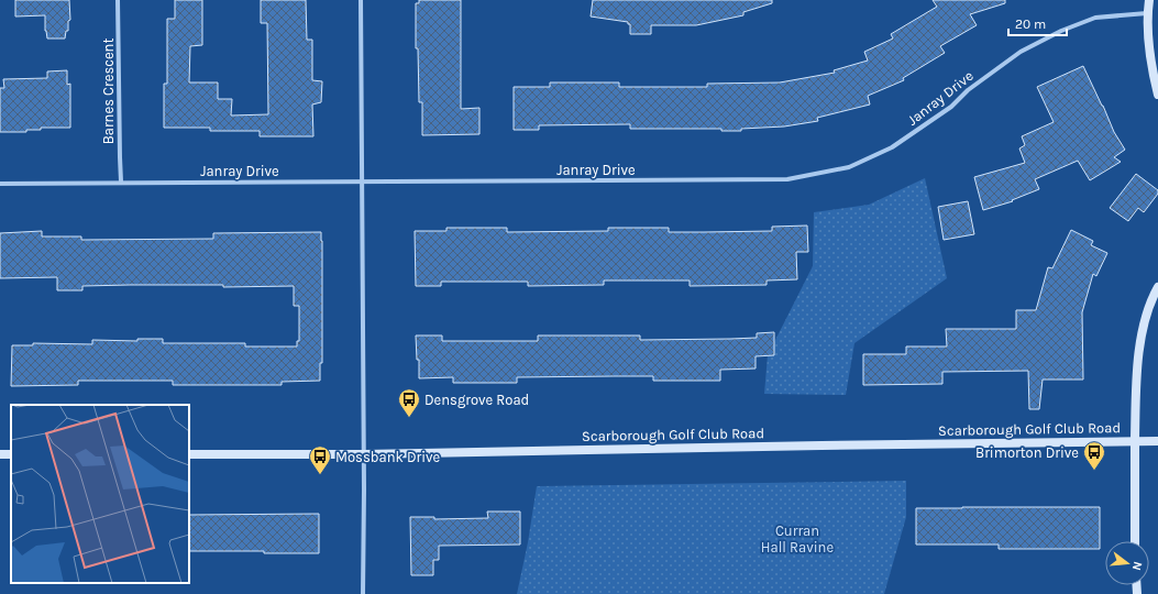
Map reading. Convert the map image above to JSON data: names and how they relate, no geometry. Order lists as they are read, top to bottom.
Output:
{
  "streets": {
    "street": ["Barnes Crescent", "Janray Drive", "Scarborough Golf Club Road"]
  },
  "crossings": [
    ["Barnes Crescent", "Janray Drive"]
  ],
  "parks": ["Curran Hall Ravine"],
  "places": {
    "bus stop": ["Densgrove Road", "Brimorton Drive", "Mossbank Drive"]
  },
  "scale_bar": "20 m",
  "north": "right"
}
